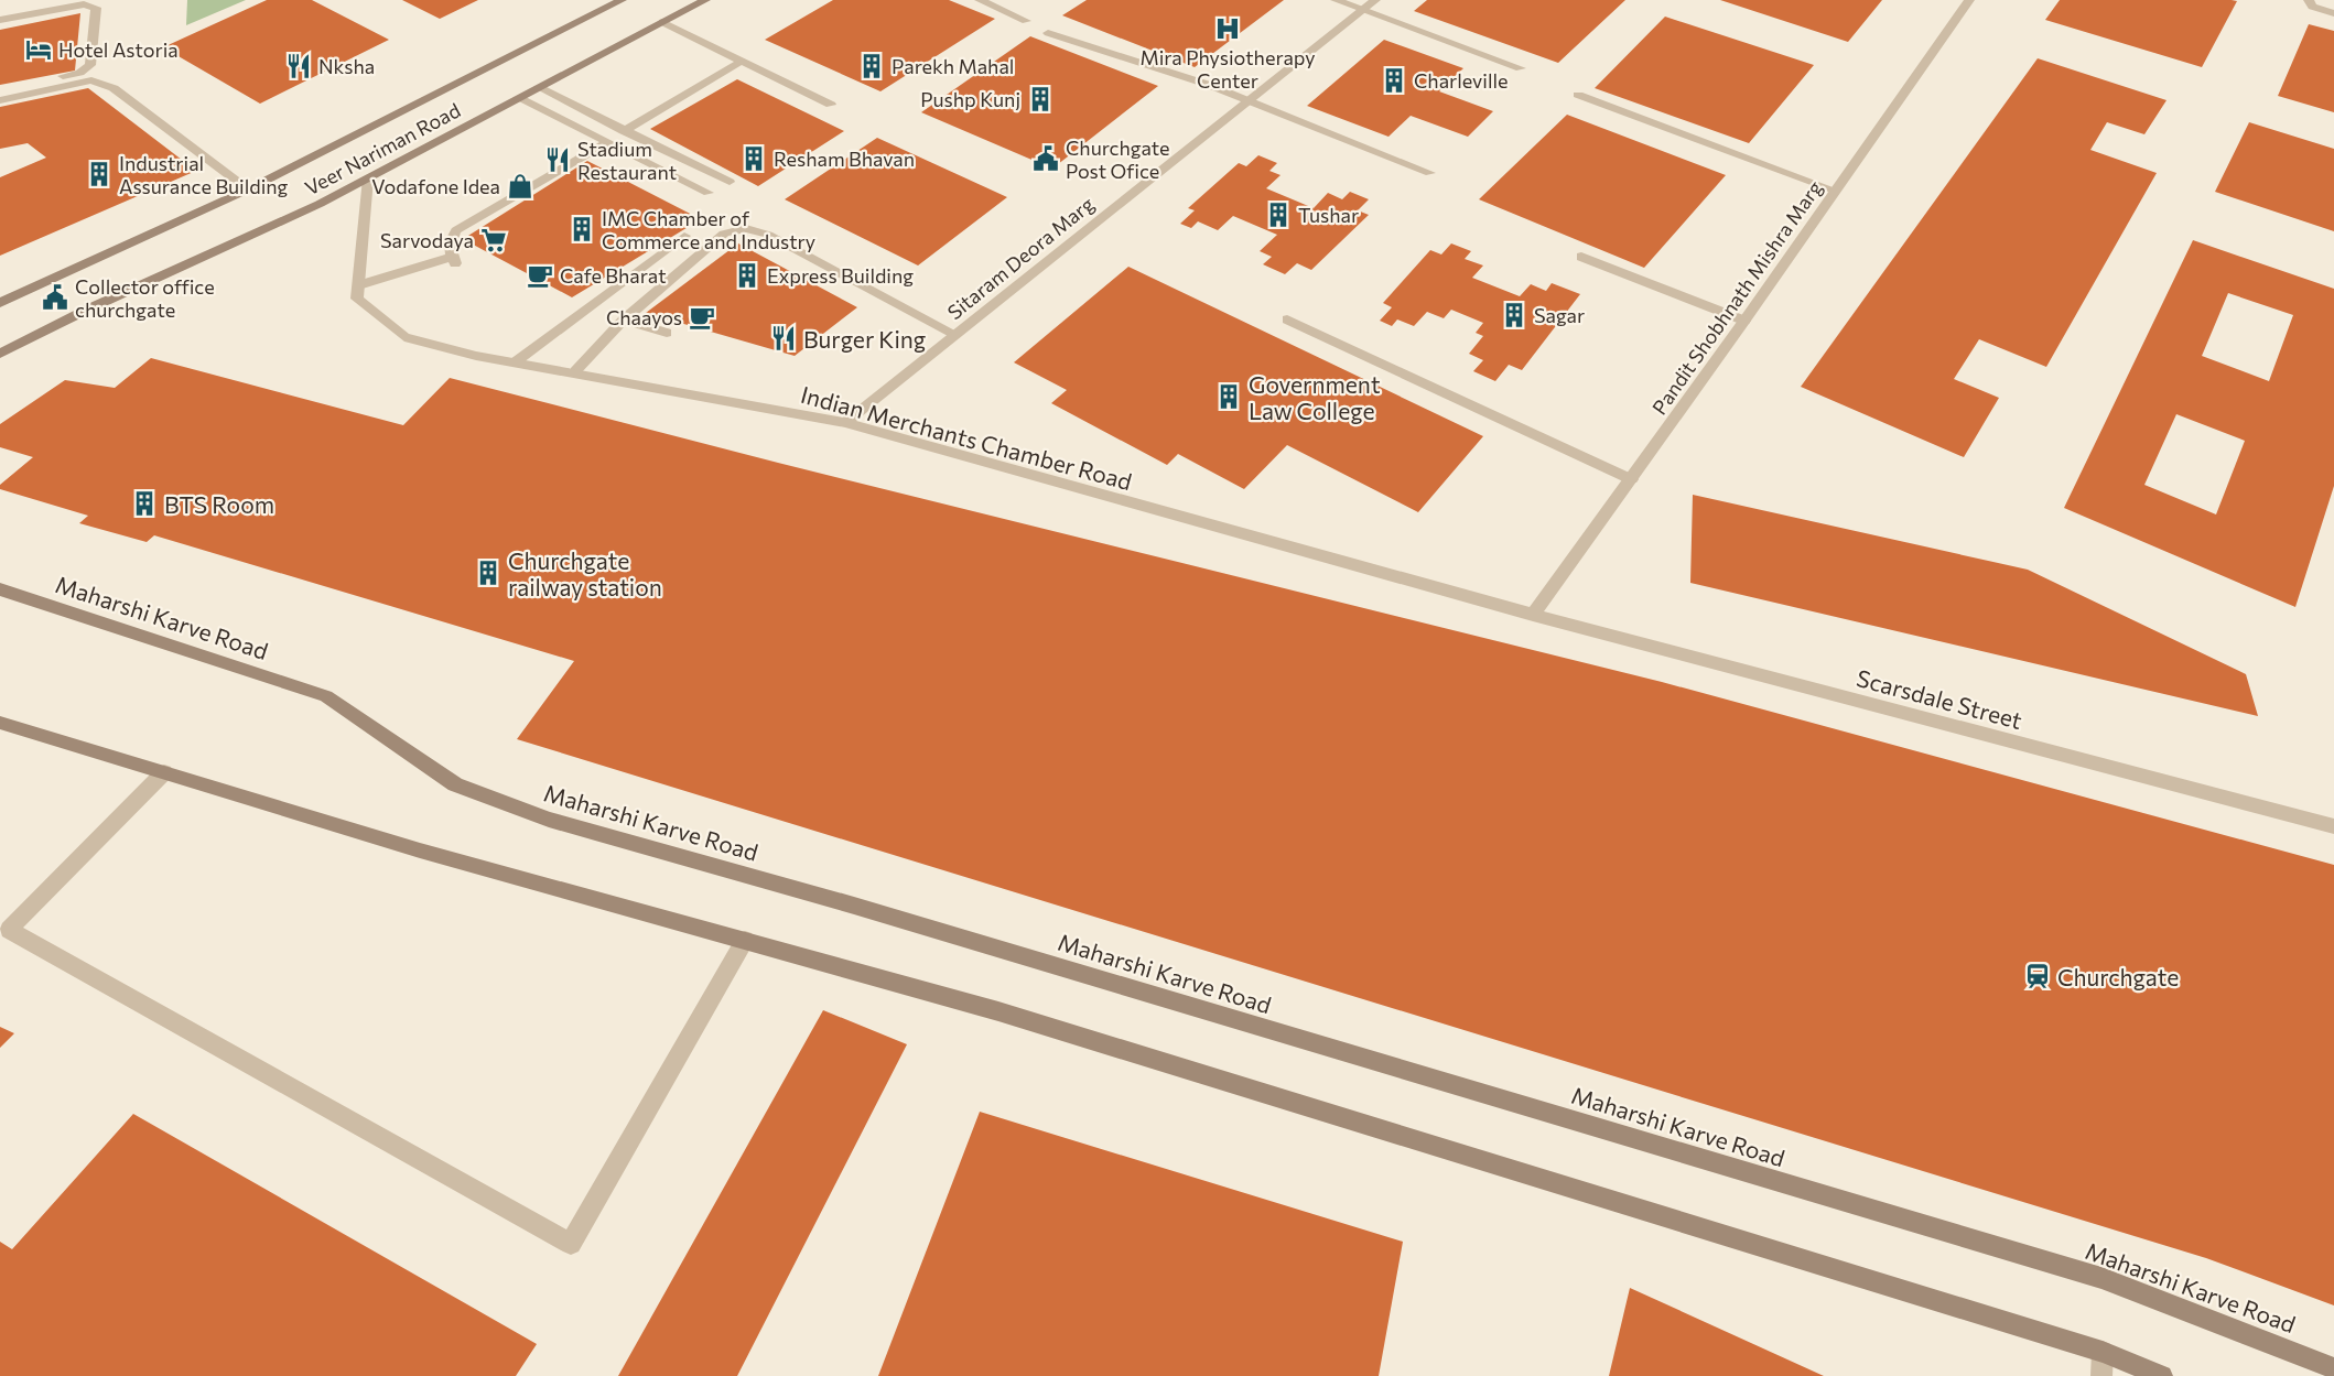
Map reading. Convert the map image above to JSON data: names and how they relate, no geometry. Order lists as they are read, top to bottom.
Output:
{
  "streets": {
    "main road": ["Veer Nariman Road", "Maharshi Karve Road"],
    "street": [
      "Sitaram Deora Marg",
      "Pandit Shobhnath Mishra Marg",
      "Indian Merchants Chamber Road",
      "Scarsdale Street"
    ]
  },
  "crossings": [
    ["Sitaram Deora Marg", "Indian Merchants Chamber Road"],
    ["Pandit Shobhnath Mishra Marg", "Indian Merchants Chamber Road"],
    ["Pandit Shobhnath Mishra Marg", "Scarsdale Street"],
    ["Indian Merchants Chamber Road", "Scarsdale Street"]
  ],
  "places": {
    "hospital": ["Mira Physiotherapy Center"],
    "hotel": ["Hotel Astoria"],
    "restaurant": ["Nksha", "Stadium Restaurant", "Burger King"],
    "building": [
      "Parekh Mahal",
      "Charleville",
      "Pushp Kunj",
      "Resham Bhavan",
      "Industrial Assurance Building",
      "Tushar",
      "IMC Chamber of Commerce and Industry",
      "Express Building",
      "Sagar",
      "Government Law College",
      "BTS Room",
      "Churchgate railway station"
    ],
    "public building": ["Churchgate Post Ofice", "Collector office churchgate"],
    "shop": ["Vodafone Idea"],
    "supermarket": ["Sarvodaya"],
    "cafe": ["Cafe Bharat", "Chaayos"],
    "station": ["Churchgate"]
  }
}
